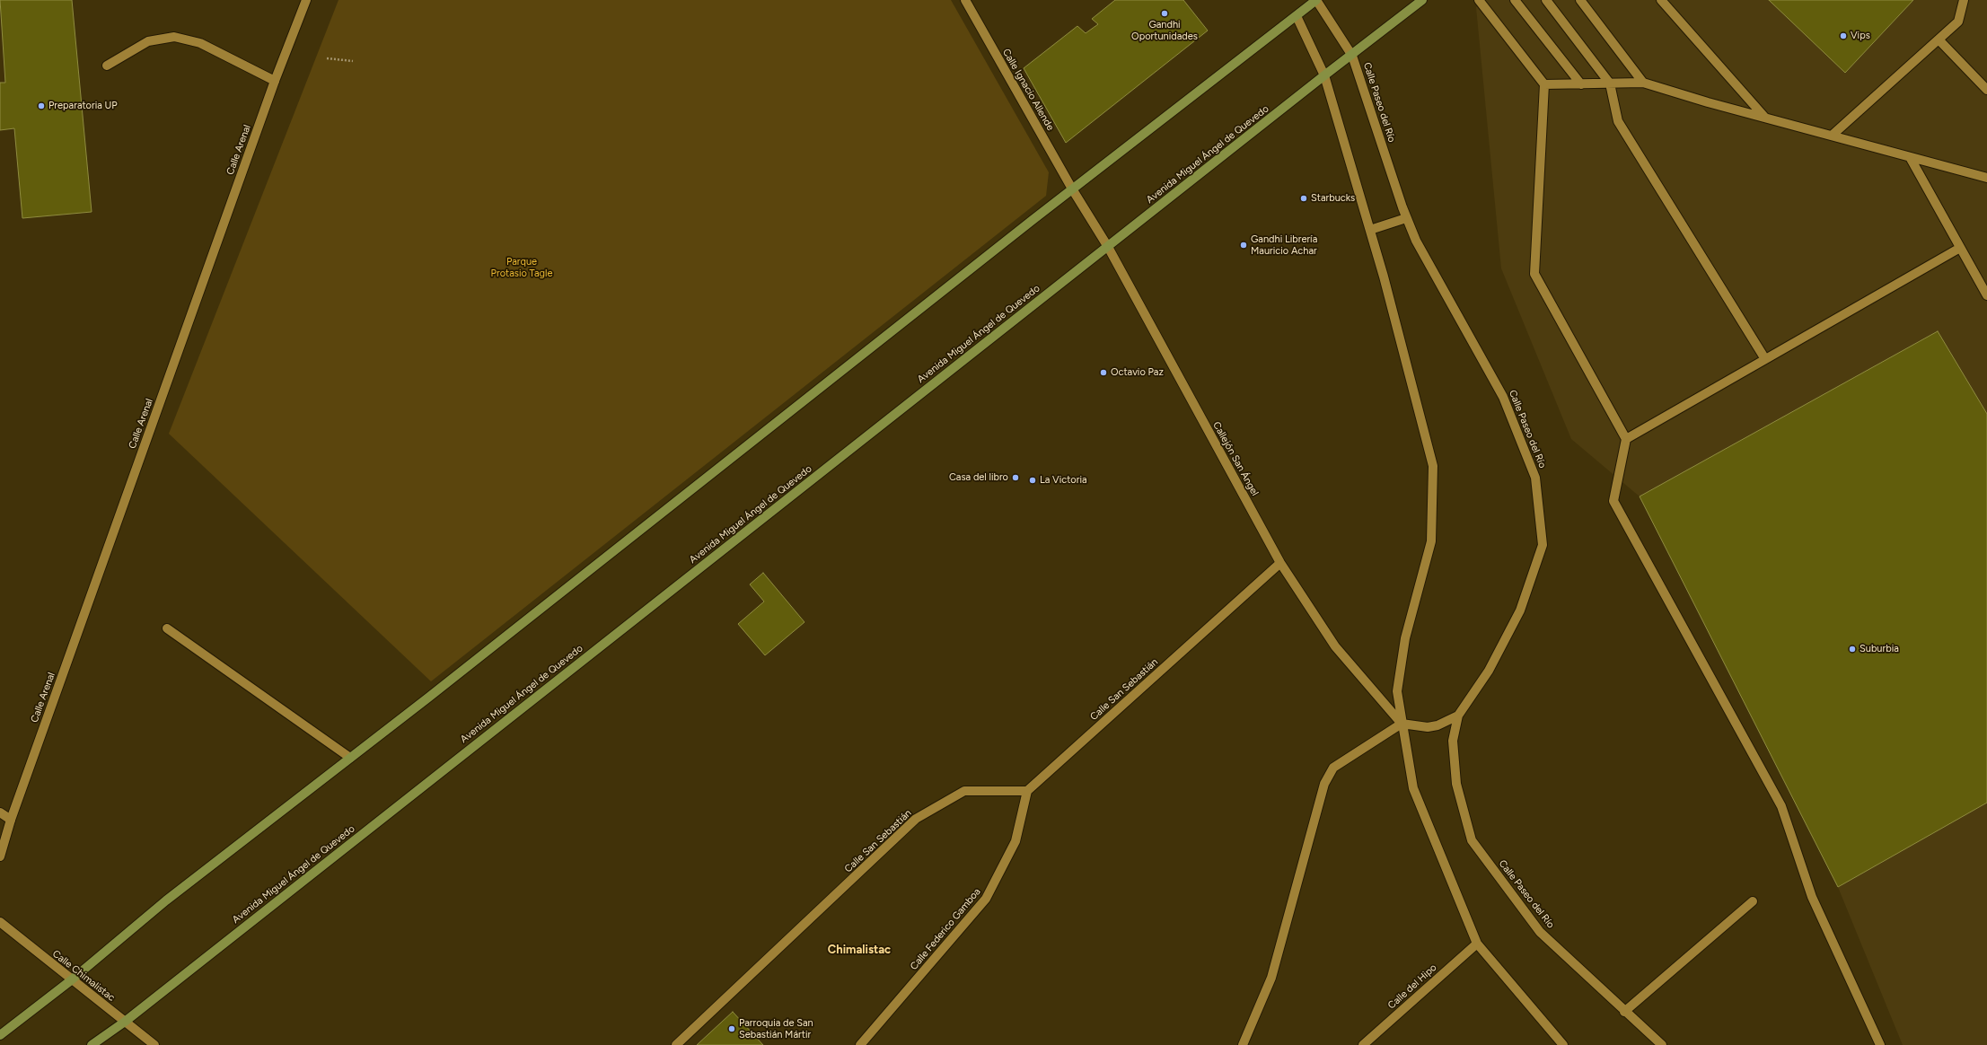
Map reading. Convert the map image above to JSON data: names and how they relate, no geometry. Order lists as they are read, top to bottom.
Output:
{
  "streets": {
    "main road": ["Avenida Miguel Ángel de Quevedo"],
    "street": [
      "Calle Ignacio Allende",
      "Calle Paseo del Río",
      "Calle Arenal",
      "Callejón San Ángel",
      "Calle San Sebastián",
      "Calle Federico Gamboa",
      "Calle Chimalistac",
      "Calle del Hipo"
    ]
  },
  "crossings": [
    ["Calle Ignacio Allende", "Callejón San Ángel"],
    ["Calle Paseo del Río", "Avenida Miguel Ángel de Quevedo"],
    ["Avenida Miguel Ángel de Quevedo", "Callejón San Ángel"],
    ["Avenida Miguel Ángel de Quevedo", "Calle Chimalistac"],
    ["Callejón San Ángel", "Calle San Sebastián"],
    ["Calle San Sebastián", "Calle Federico Gamboa"]
  ],
  "districts": ["Chimalistac"],
  "parks": ["Parque Protasio Tagle"],
  "places": [
    "Gandhi Oportunidades",
    "Vips",
    "Preparatoria UP",
    "Starbucks",
    "Gandhi Librería Mauricio Achar",
    "Octavio Paz",
    "Casa del libro",
    "La Victoria",
    "Suburbia",
    "Parroquia de San Sebastián Mártir"
  ]
}
